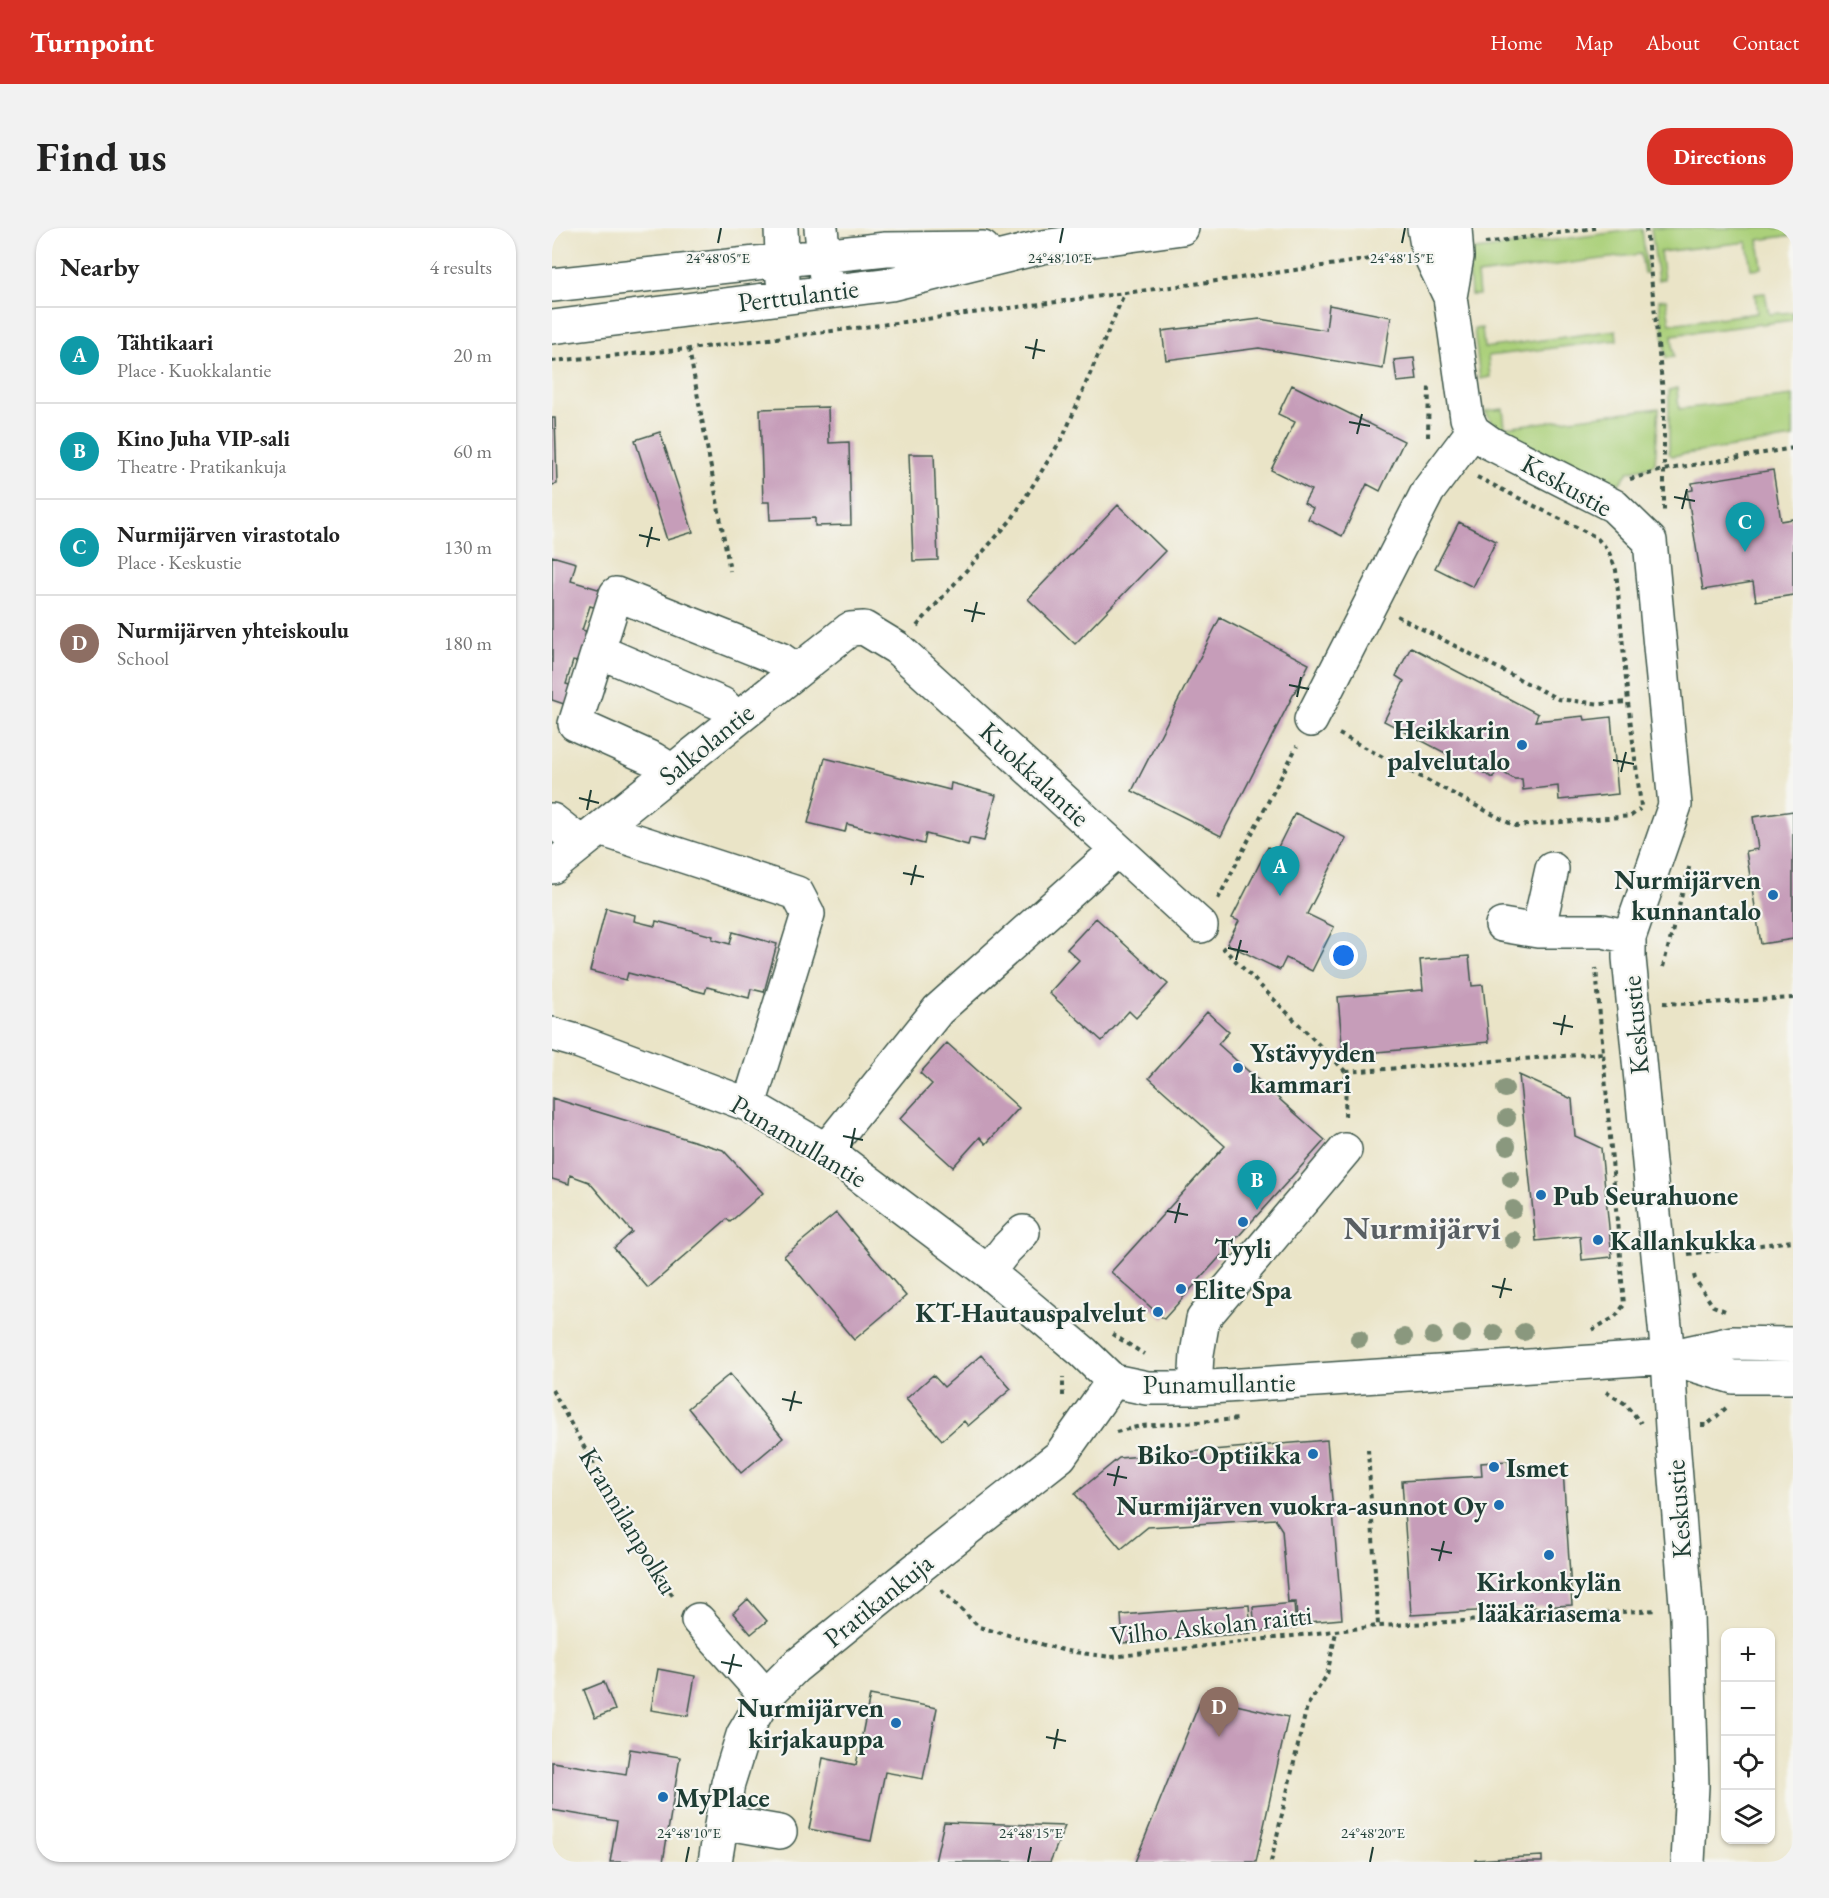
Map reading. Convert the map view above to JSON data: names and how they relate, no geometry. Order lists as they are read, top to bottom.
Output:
{
  "streets": {
    "street": [
      "Perttulantie",
      "Keskustie",
      "Salkolantie",
      "Kuokkalantie",
      "Punamullantie",
      "Krannilanpolku",
      "Pratikankuja"
    ],
    "path": ["Vilho Askolan raitti"]
  },
  "crossings": [
    ["Keskustie", "Punamullantie"],
    ["Salkolantie", "Kuokkalantie"],
    ["Punamullantie", "Pratikankuja"],
    ["Krannilanpolku", "Pratikankuja"]
  ],
  "districts": ["Nurmijärvi"],
  "places": [
    "Heikkarin palvelutalo",
    "Nurmijärven kunnantalo",
    "Ystävyyden kammari",
    "Pub Seurahuone",
    "Tyyli",
    "Kallankukka",
    "Elite Spa",
    "KT-Hautauspalvelut",
    "Biko-Optiikka",
    "Ismet",
    "Nurmijärven vuokra-asunnot Oy",
    "Kirkonkylän lääkäriasema",
    "Nurmijärven kirjakauppa",
    "MyPlace"
  ],
  "page": {
    "header": "Turnpoint",
    "nav": [
      "Home",
      "Map",
      "About",
      "Contact"
    ],
    "buttons": "Directions",
    "title": "Find us",
    "heading": ["Nearby", "4 results"],
    "list": [
      {
        "mark": "A",
        "name": "Tähtikaari",
        "note": "Place · Kuokkalantie",
        "value": "20 m"
      },
      {
        "mark": "B",
        "name": "Kino Juha VIP-sali",
        "note": "Theatre · Pratikankuja",
        "value": "60 m"
      },
      {
        "mark": "C",
        "name": "Nurmijärven virastotalo",
        "note": "Place · Keskustie",
        "value": "130 m"
      },
      {
        "mark": "D",
        "name": "Nurmijärven yhteiskoulu",
        "note": "School",
        "value": "180 m"
      }
    ],
    "pins": [
      "C",
      "A",
      "B",
      "D"
    ],
    "map_buttons": ["+", "−"]
  },
  "coordinates": [
    "24°48'05\"E",
    "24°48'10\"E",
    "24°48'15\"E",
    "24°48'20\"E"
  ]
}
